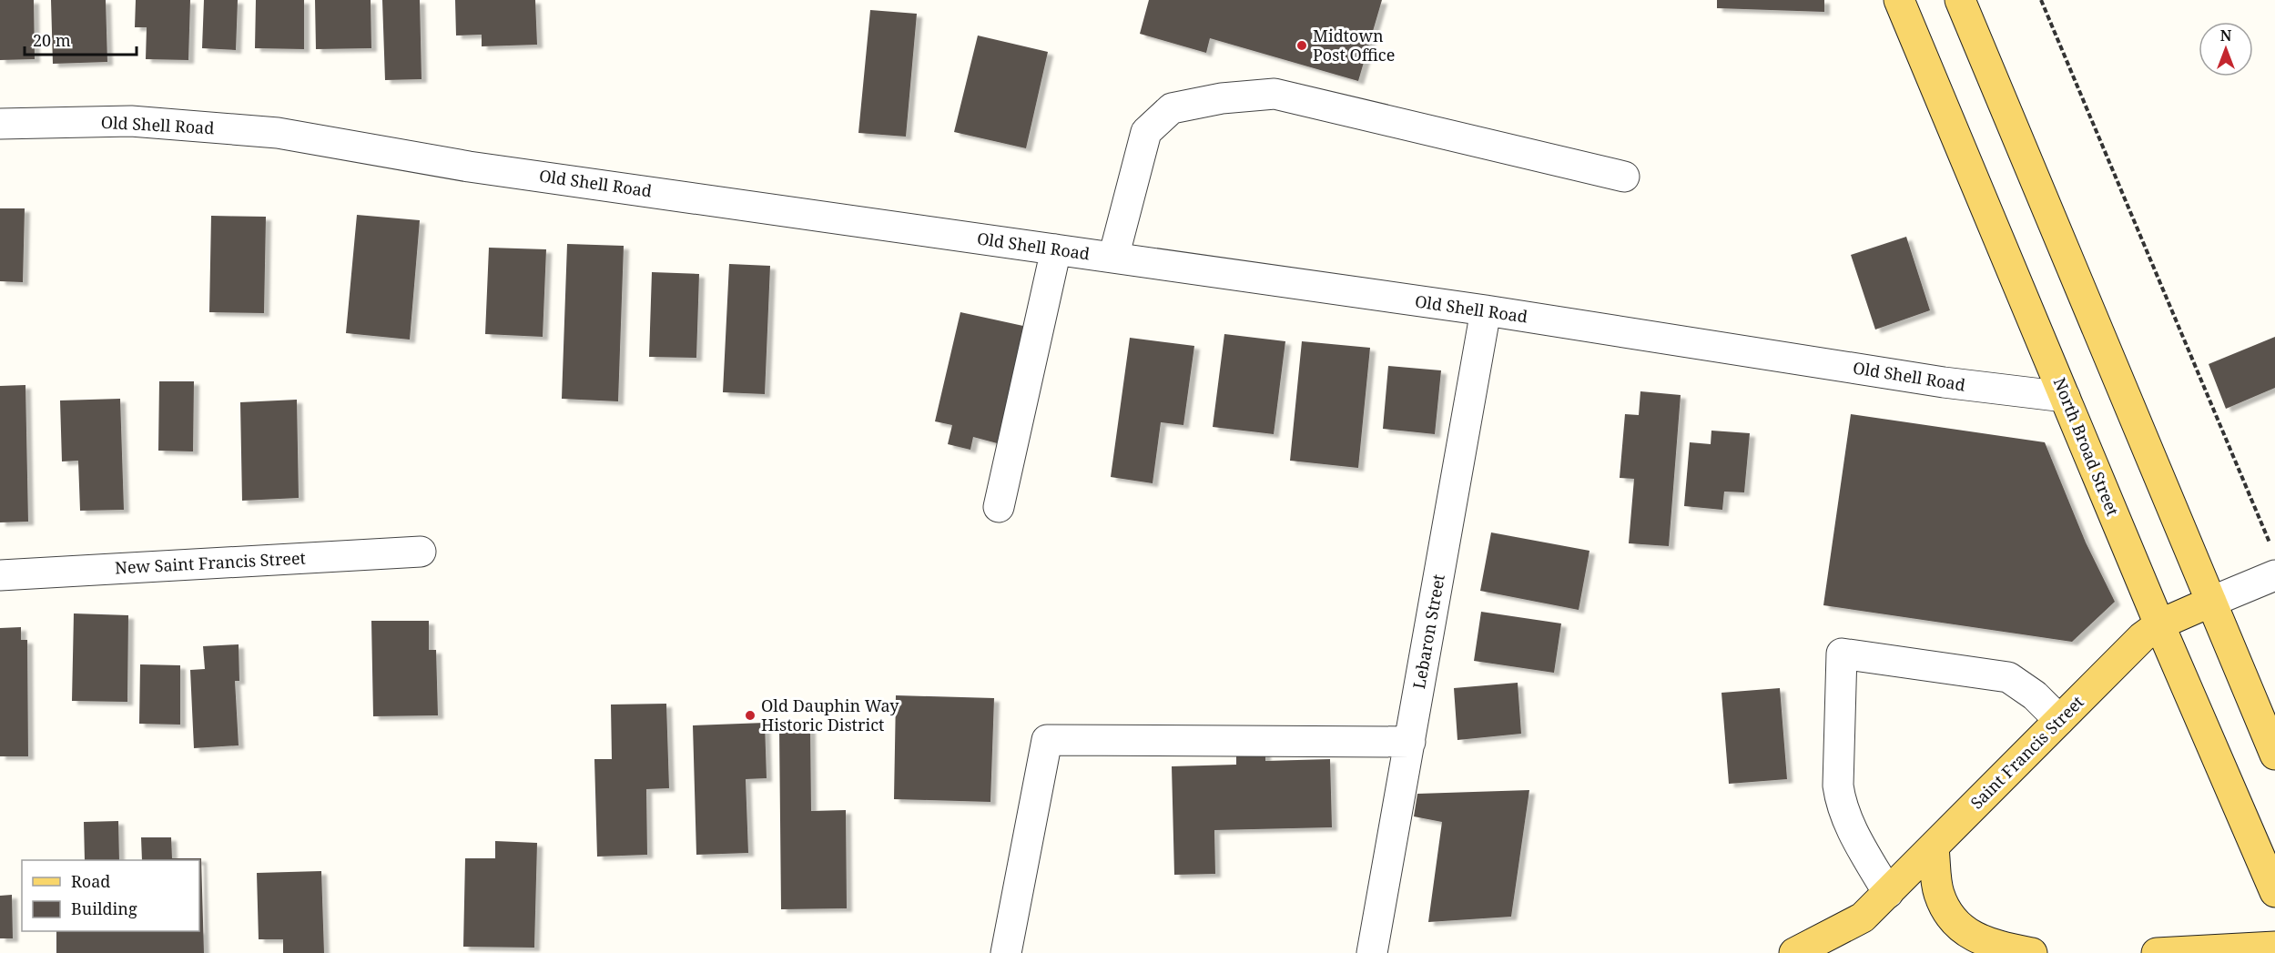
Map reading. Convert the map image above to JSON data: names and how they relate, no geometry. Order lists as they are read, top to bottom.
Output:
{
  "streets": {
    "main road": ["North Broad Street", "Saint Francis Street"],
    "street": ["Old Shell Road", "New Saint Francis Street", "Lebaron Street"]
  },
  "crossings": [
    ["Old Shell Road", "North Broad Street"],
    ["Old Shell Road", "Lebaron Street"],
    ["North Broad Street", "Saint Francis Street"]
  ],
  "places": ["Midtown Post Office", "Old Dauphin Way Historic District"],
  "legend": ["Road", "Building"],
  "scale_bar": "20 m",
  "north": "top"
}
